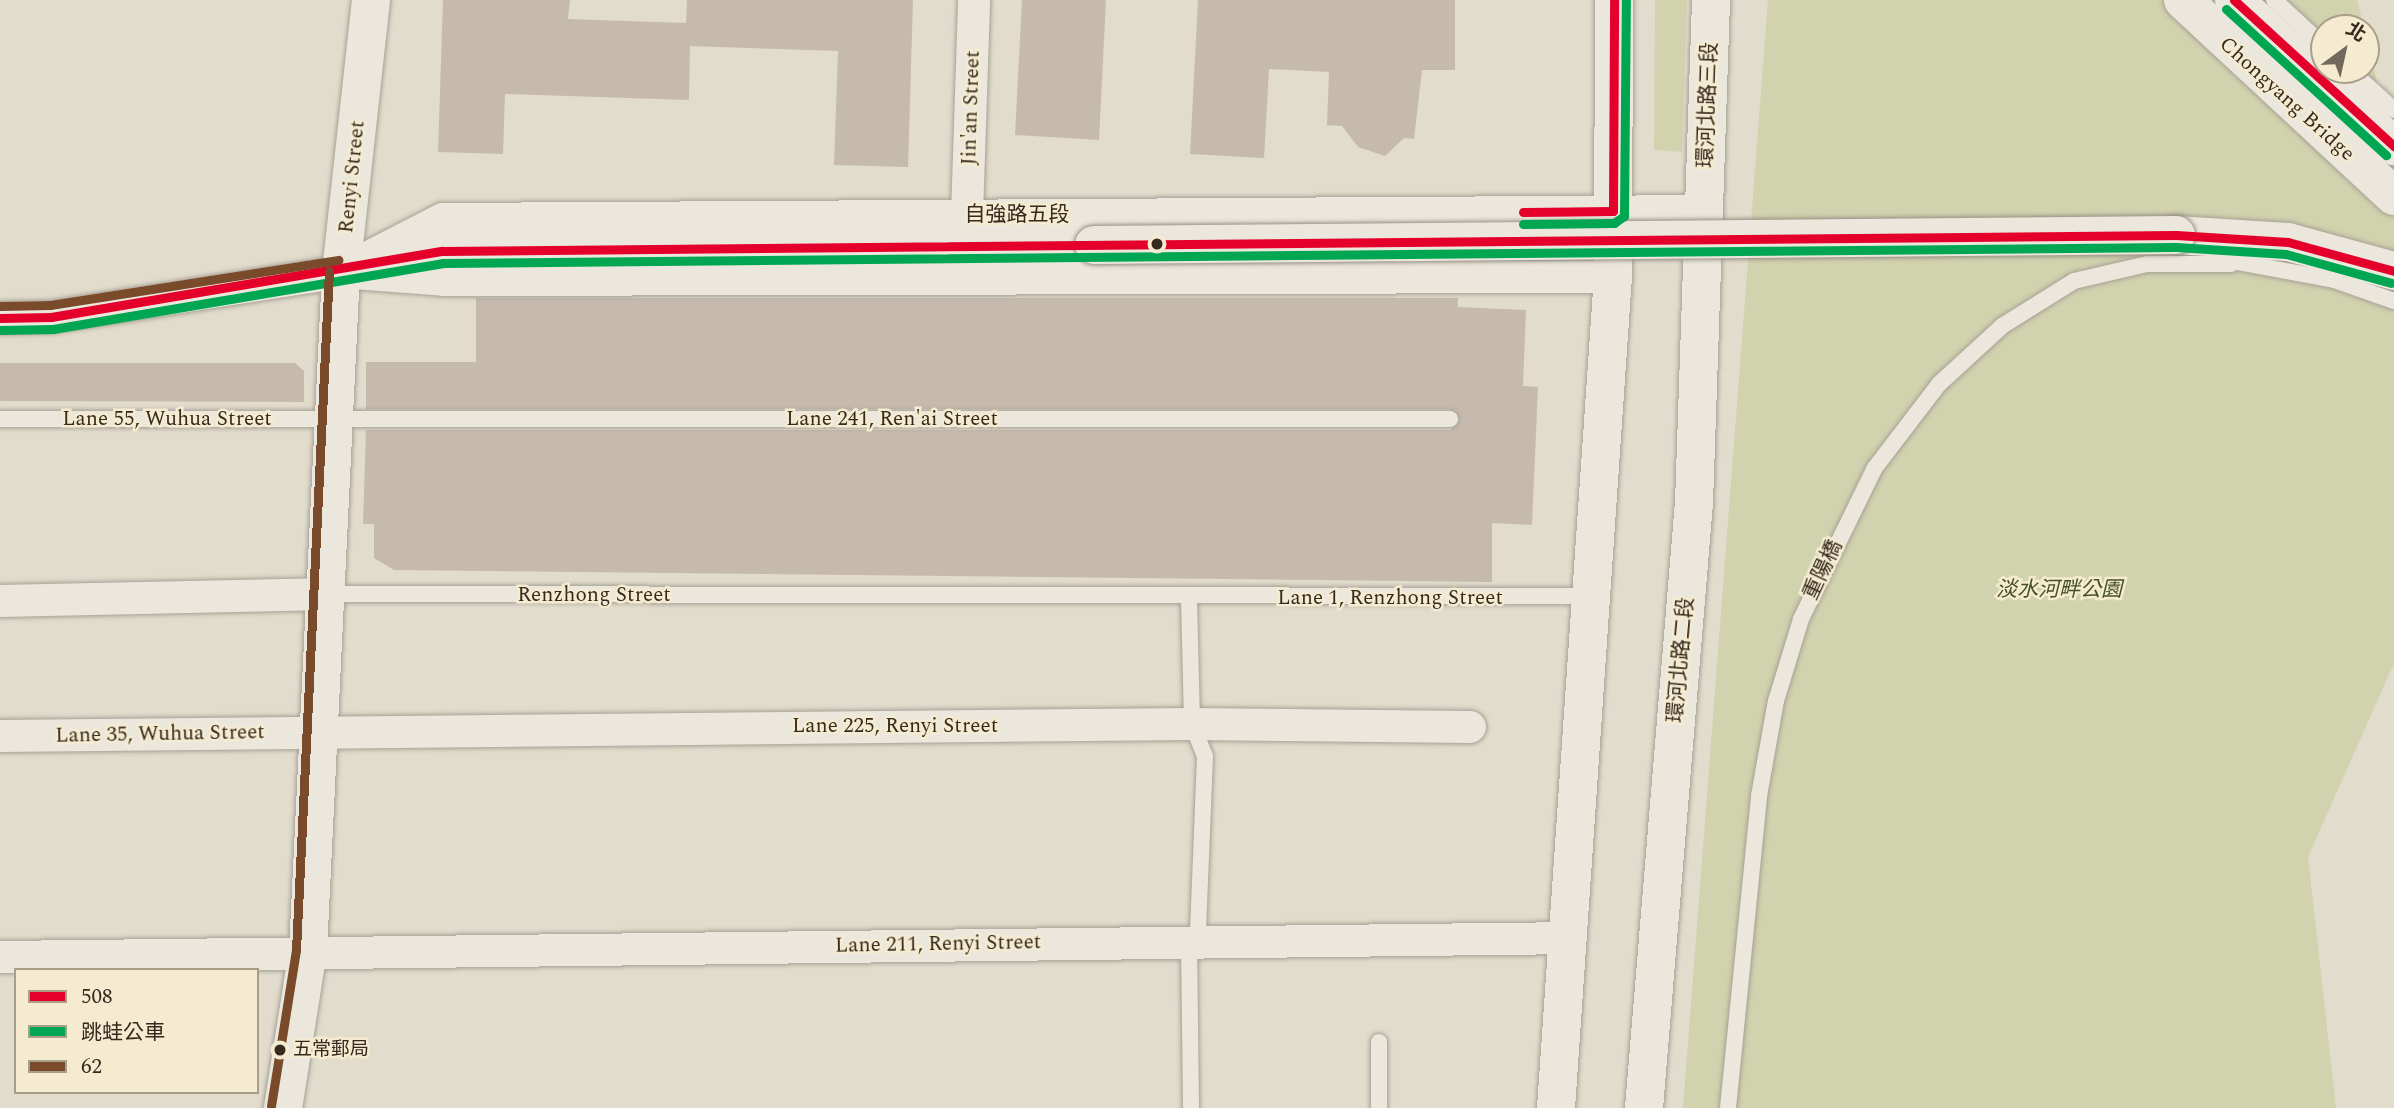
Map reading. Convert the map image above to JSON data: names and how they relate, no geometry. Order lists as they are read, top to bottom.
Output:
{
  "streets": {
    "main road": [
      "Chongyang Bridge",
      "環河北路三段",
      "Renyi Street",
      "環河北路二段"
    ],
    "street": [
      "Jin'an Street",
      "自強路五段",
      "Renzhong Street",
      "Lane 225, Renyi Street",
      "Lane 35, Wuhua Street",
      "Lane 211, Renyi Street"
    ],
    "lane": [
      "Lane 55, Wuhua Street",
      "Lane 241, Ren'ai Street",
      "重陽橋",
      "Lane 1, Renzhong Street"
    ]
  },
  "crossings": [
    ["環河北路三段", "自強路五段"],
    ["環河北路三段", "環河北路二段"],
    ["Jin'an Street", "自強路五段"],
    ["Renyi Street", "自強路五段"],
    ["Renyi Street", "Lane 55, Wuhua Street"],
    ["Renyi Street", "Lane 241, Ren'ai Street"],
    ["Renyi Street", "Renzhong Street"],
    ["Renyi Street", "Lane 225, Renyi Street"],
    ["Renyi Street", "Lane 35, Wuhua Street"],
    ["Renyi Street", "Lane 211, Renyi Street"],
    ["自強路五段", "環河北路二段"],
    ["Lane 55, Wuhua Street", "Lane 241, Ren'ai Street"],
    ["Renzhong Street", "Lane 1, Renzhong Street"],
    ["Lane 225, Renyi Street", "Lane 35, Wuhua Street"]
  ],
  "parks": ["淡水河畔公園"],
  "places": ["五常郵局"],
  "lines": ["transit line 508", "transit line 跳蛙公車", "transit line 62"],
  "legend": ["508", "跳蛙公車", "62"],
  "north": "top right"
}
